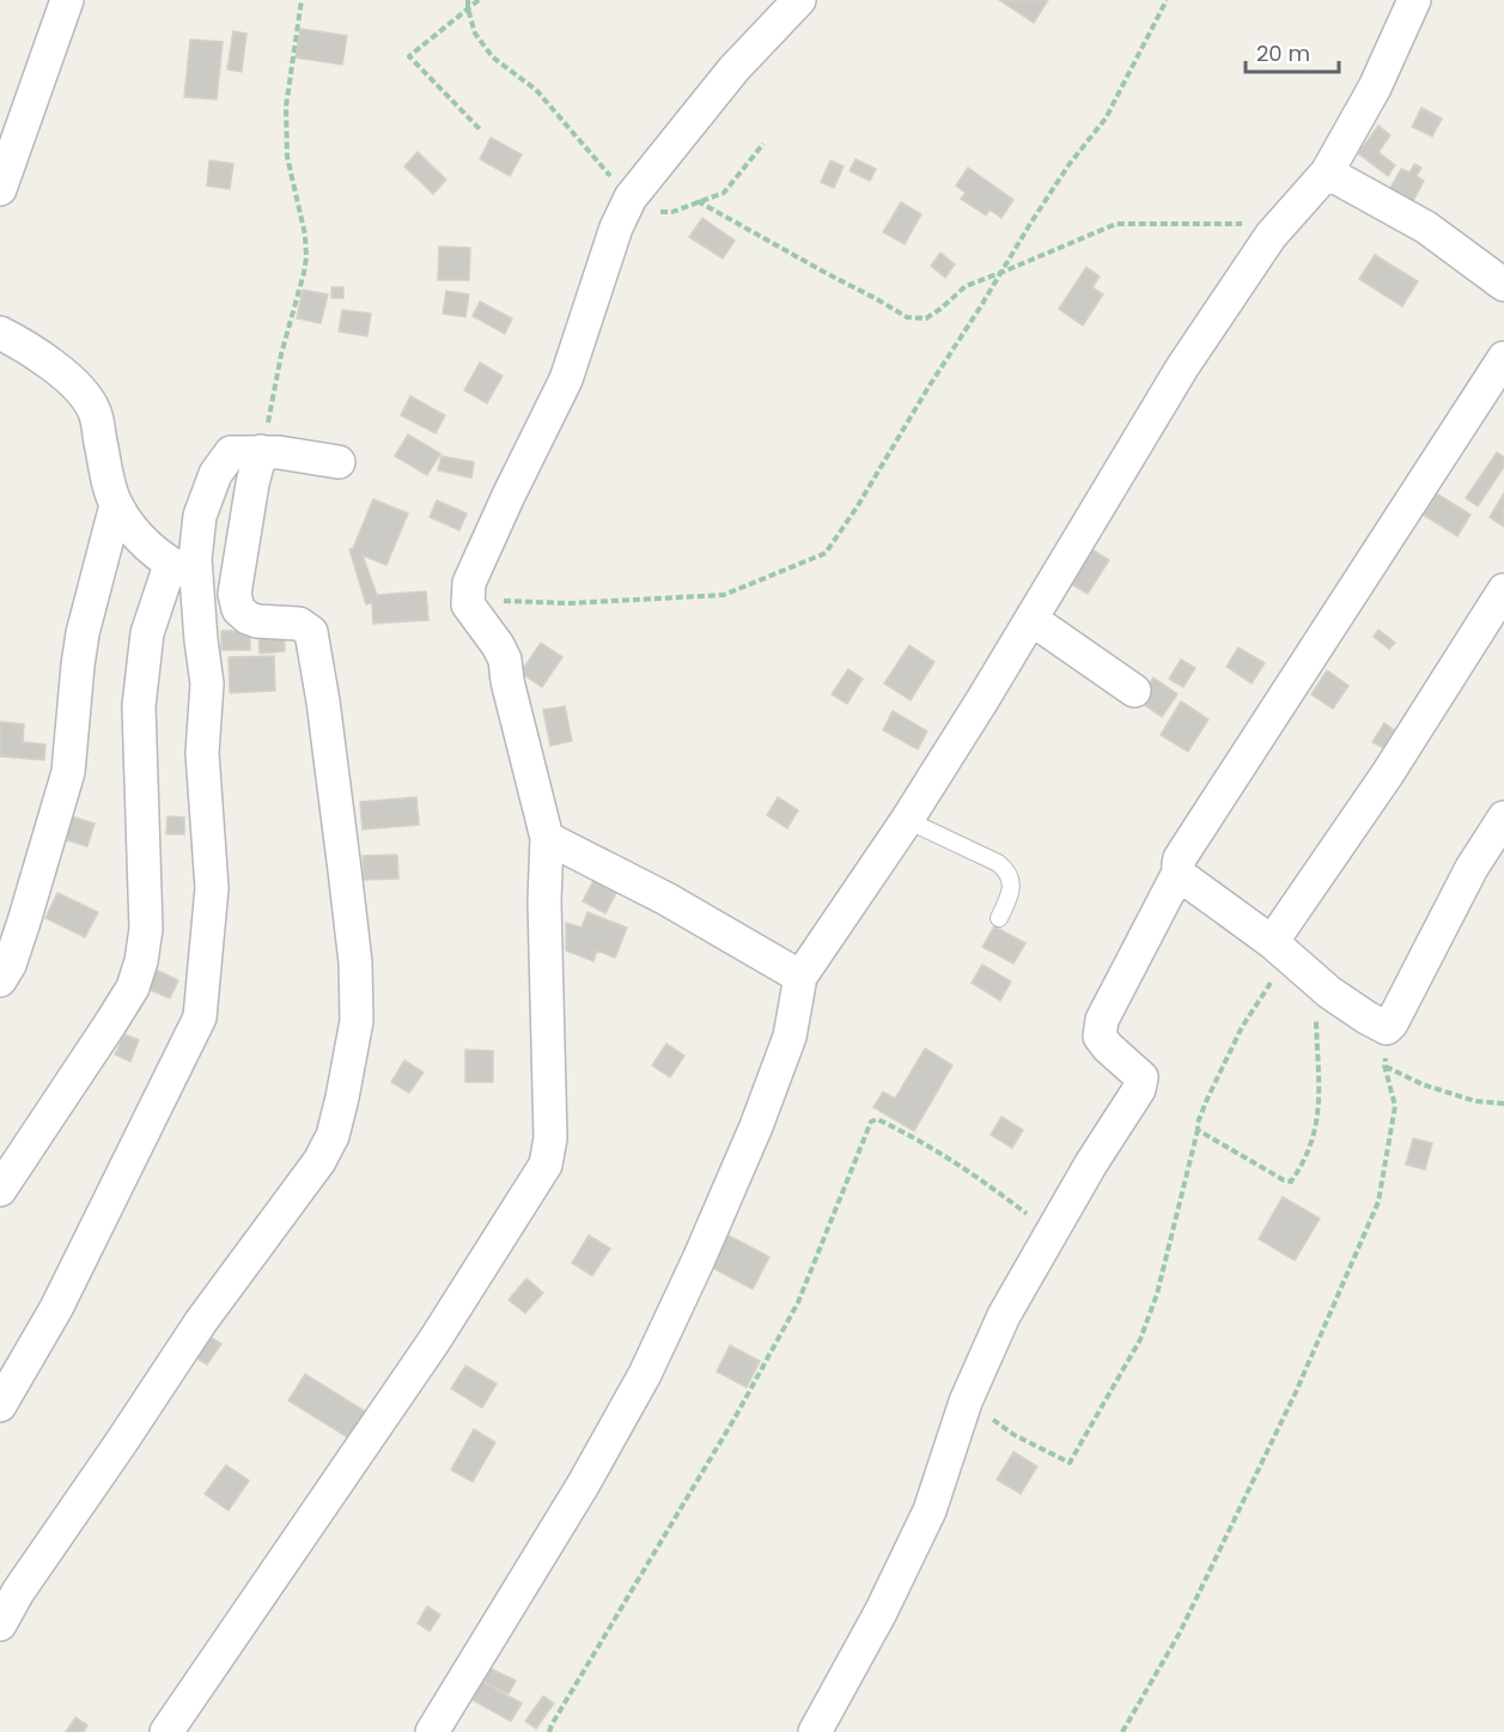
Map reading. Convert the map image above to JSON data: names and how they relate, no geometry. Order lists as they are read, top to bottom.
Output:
{
  "scale_bar": "20 m"
}
